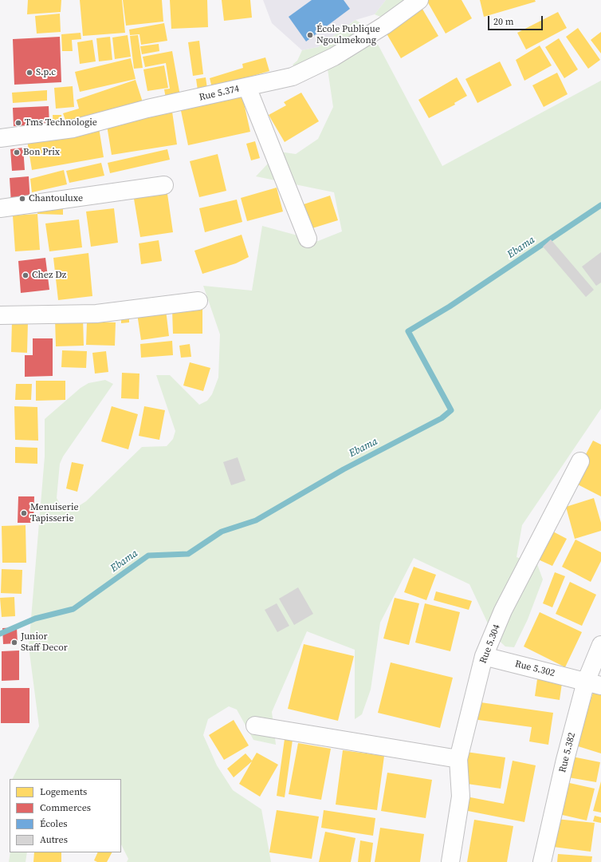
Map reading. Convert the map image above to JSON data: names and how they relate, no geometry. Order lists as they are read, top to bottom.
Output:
{
  "streets": {
    "street": [
      "Rue 5.374",
      "Rue 5.304",
      "Rue 5.302",
      "Rue 5.382"
    ]
  },
  "crossings": [
    ["Rue 5.304", "Rue 5.302"],
    ["Rue 5.302", "Rue 5.382"]
  ],
  "water": ["Ebama"],
  "places": [
    "École Publique Ngoulmekong",
    "S.p.c",
    "Tms Technologie",
    "Bon Prix",
    "Chantouluxe",
    "Chez Dz",
    "Menuiserie Tapisserie",
    "Junior Staff Decor"
  ],
  "legend": [
    "Logements",
    "Commerces",
    "Écoles",
    "Autres"
  ],
  "scale_bar": "20 m"
}
